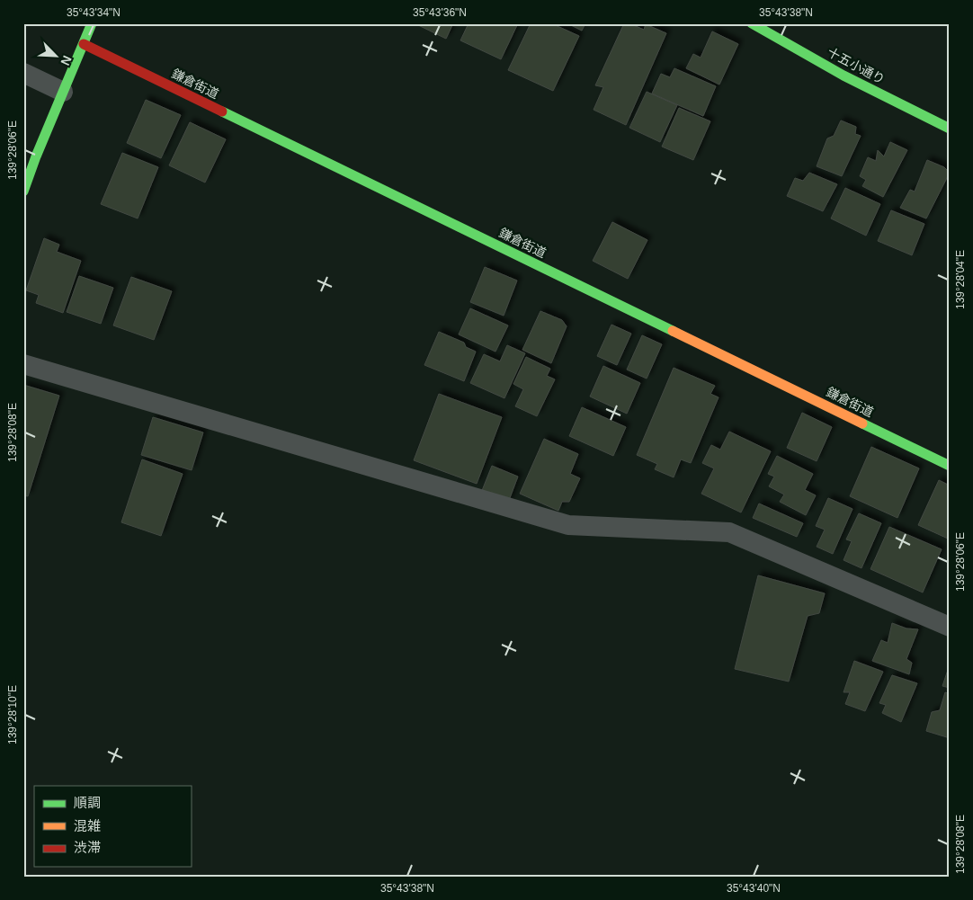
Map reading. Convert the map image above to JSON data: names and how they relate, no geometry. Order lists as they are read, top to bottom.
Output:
{
  "streets": {
    "street": ["十五小通り", "鎌倉街道"]
  },
  "legend": ["順調", "混雑", "渋滞"],
  "north": "bottom right",
  "coordinates": [
    "35°43'34\"N",
    "35°43'36\"N",
    "35°43'38\"N",
    "139°28'06\"E",
    "139°28'04\"E",
    "139°28'08\"E",
    "139°28'10\"E",
    "35°43'40\"N"
  ]
}
